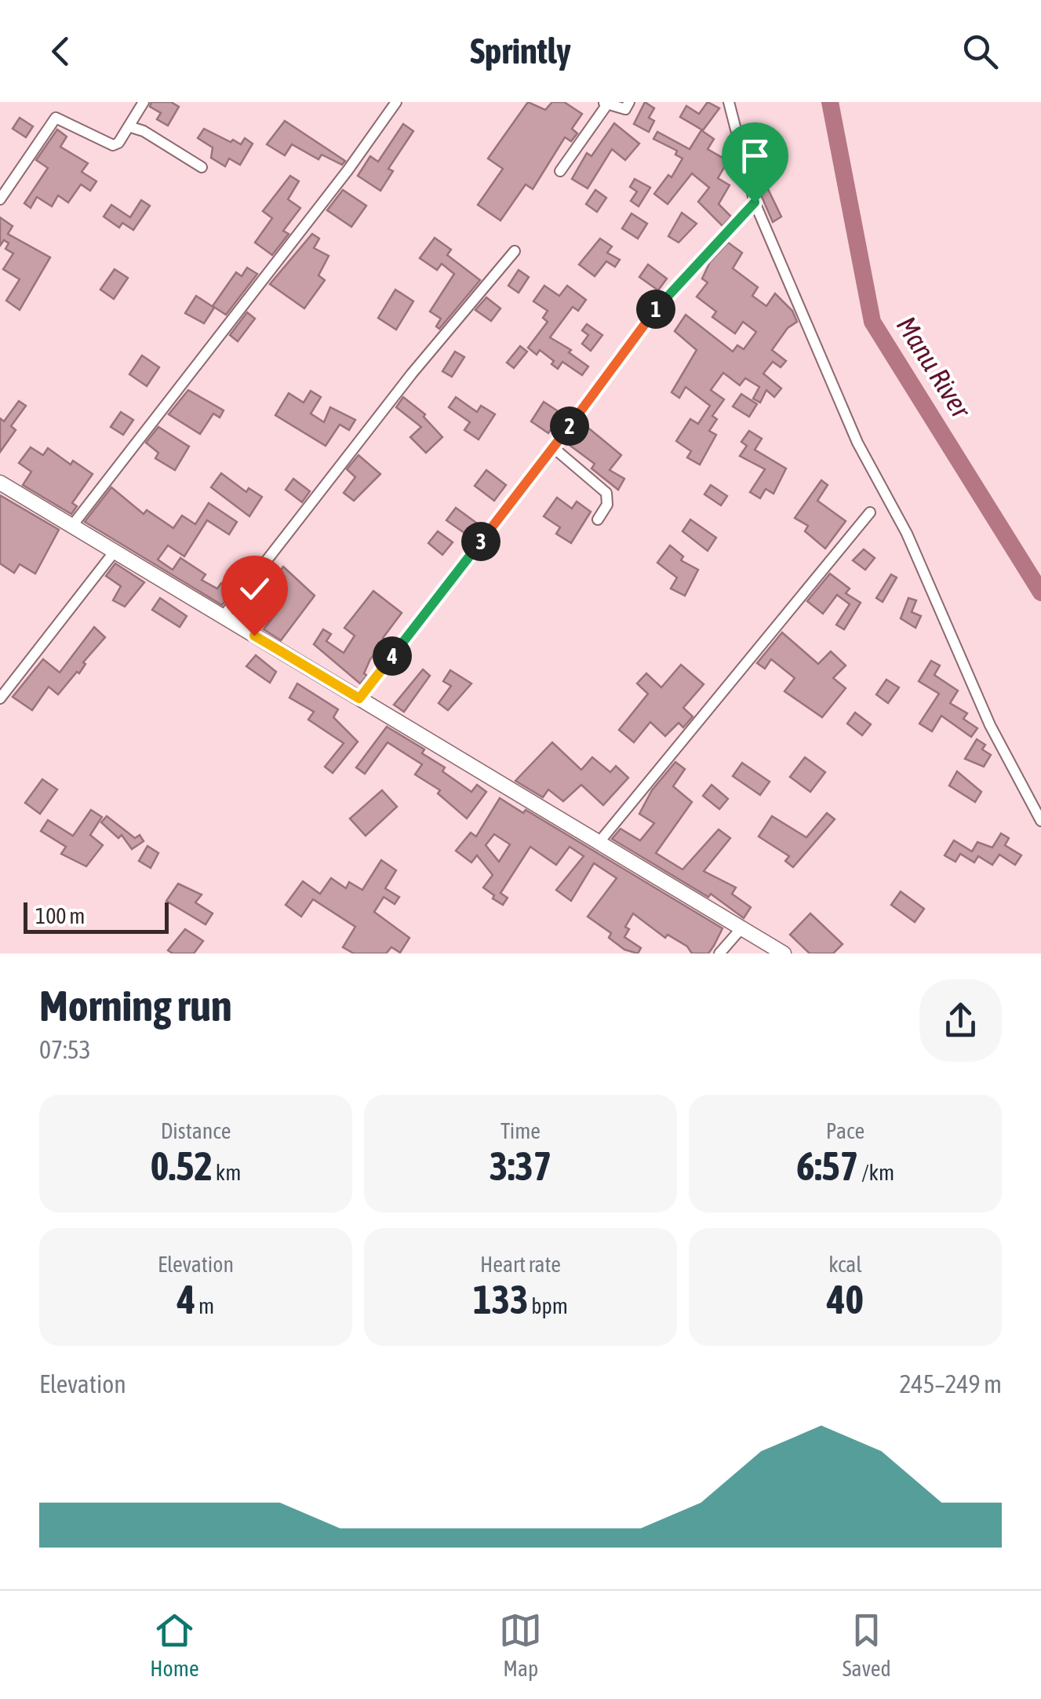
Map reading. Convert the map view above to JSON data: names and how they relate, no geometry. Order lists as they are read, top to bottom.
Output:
{
  "water": ["Manu River"],
  "scale_bar": "100 m",
  "page": {
    "header": "Sprintly",
    "pins": [
      "1",
      "2",
      "3",
      "4"
    ],
    "scale": "100 m",
    "heading": ["Morning run", "07:53"],
    "stats": [
      ["Distance", "0.52 km"],
      ["Time", "3:37"],
      ["Pace", "6:57 /km"],
      ["Elevation", "4 m"],
      ["Heart rate", "133 bpm"],
      ["kcal", "40"]
    ],
    "chart": ["Elevation", "245–249 m"],
    "tabs": ["Home", "Map", "Saved"]
  }
}
